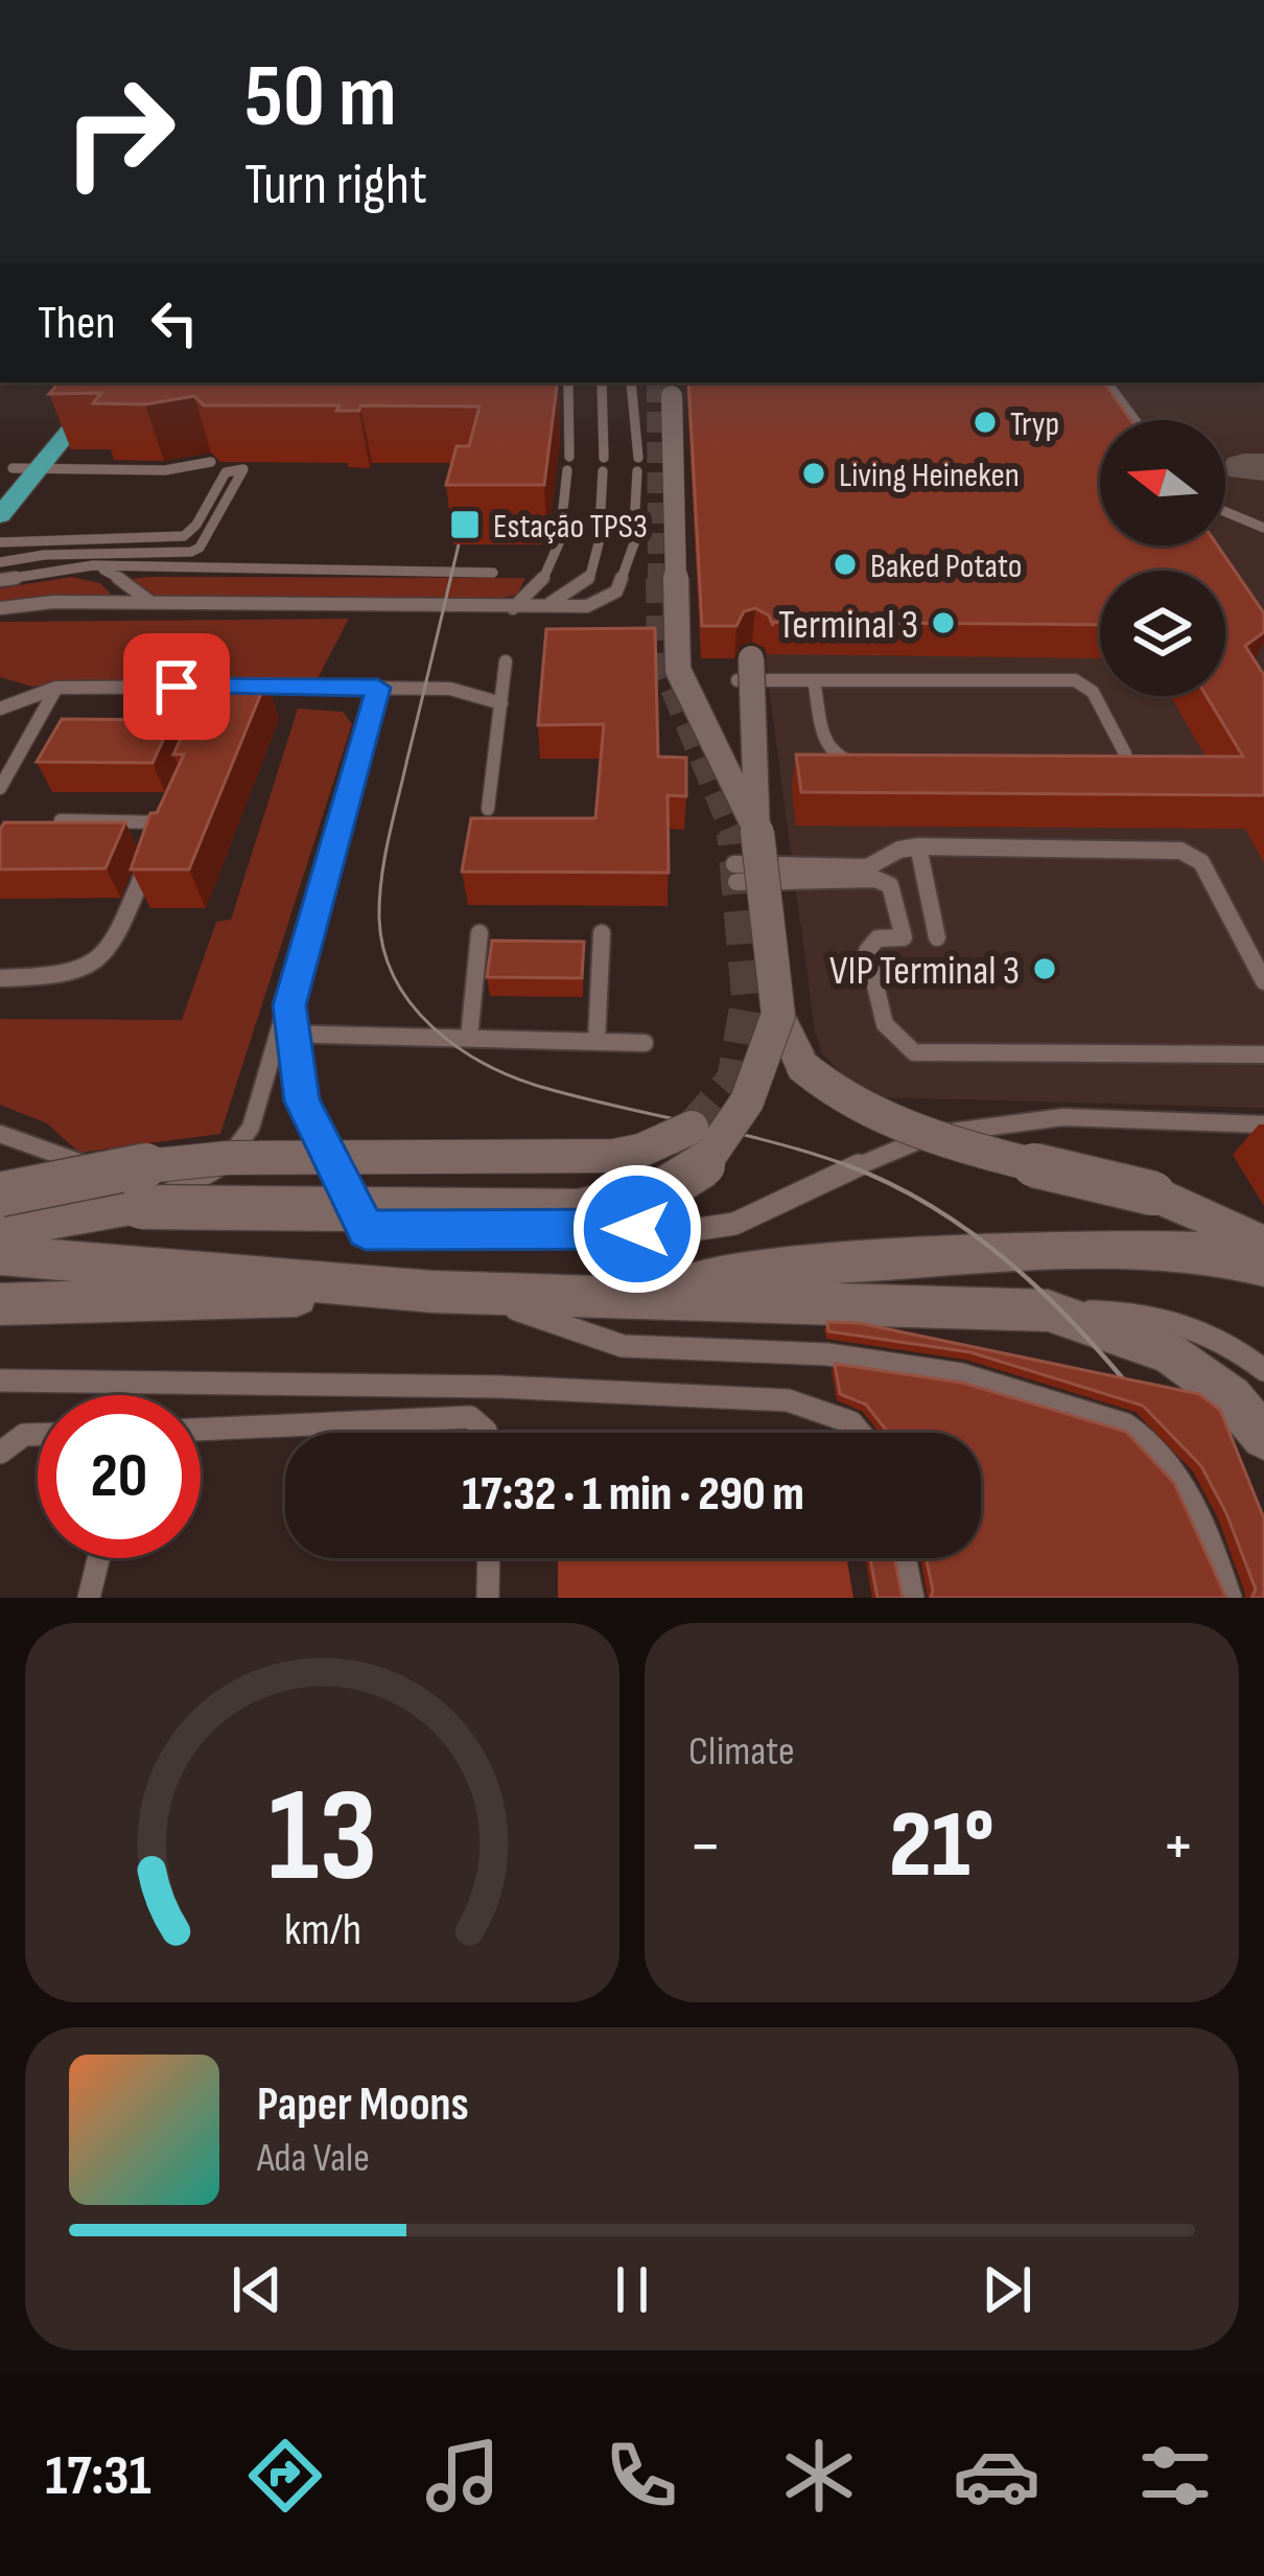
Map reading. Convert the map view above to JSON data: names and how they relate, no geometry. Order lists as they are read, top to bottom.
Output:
{
  "places": {
    "other": [
      "Tryp",
      "Living Heineken",
      "Baked Potato",
      "Terminal 3",
      "VIP Terminal 3"
    ],
    "transit": ["Estação TPS3"]
  },
  "north": "left",
  "page": {
    "turn": ["50 m", "Turn right"],
    "then": "Then",
    "limit": "20",
    "trip": "17:32 · 1 min · 290 m",
    "tile": "Climate",
    "heat": ["−", "21°", "+"],
    "song": ["Paper Moons", "Ada Vale"],
    "tabs": "17:31",
    "gauge": ["13", "km/h"]
  }
}
